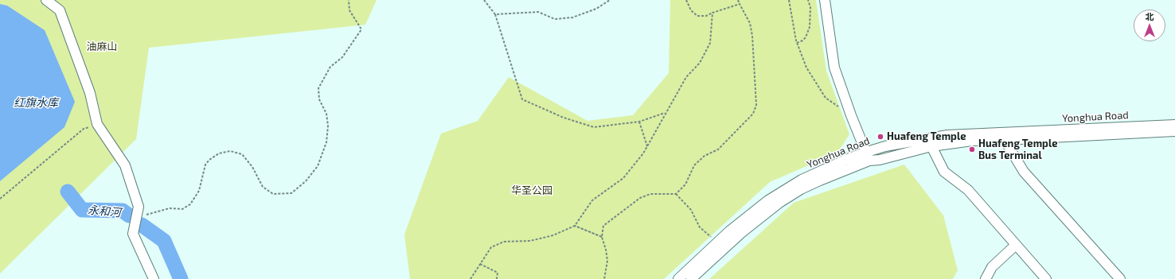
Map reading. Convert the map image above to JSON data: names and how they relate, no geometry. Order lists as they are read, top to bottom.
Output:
{
  "streets": {
    "street": ["Yonghua Road"]
  },
  "water": ["红旗水库", "永和河"],
  "parks": ["油麻山", "华圣公园"],
  "places": ["Huafeng Temple", "Huafeng Temple Bus Terminal"],
  "north": "top"
}
